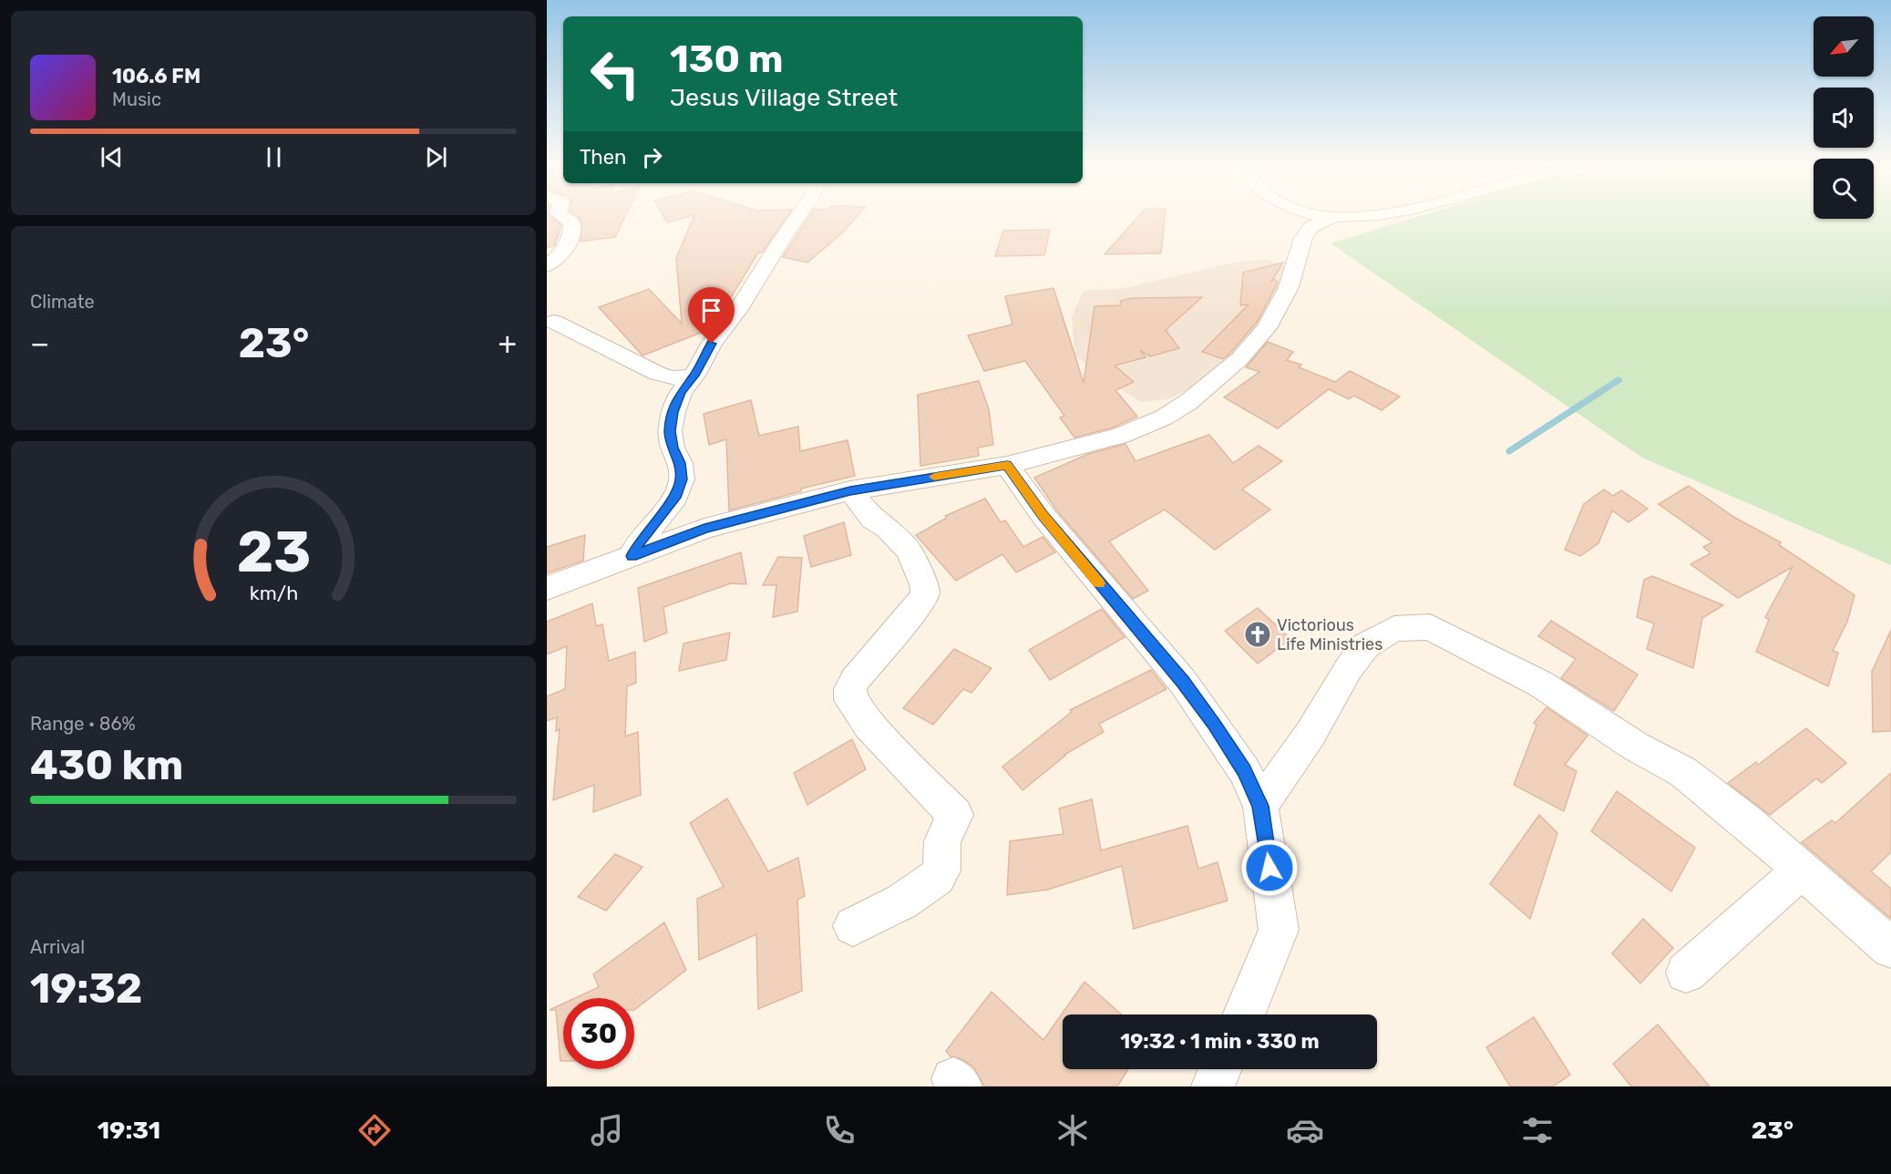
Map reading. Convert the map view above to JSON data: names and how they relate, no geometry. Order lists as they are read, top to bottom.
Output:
{
  "places": {
    "church": ["Victorious Life Ministries"]
  },
  "north": "bottom left",
  "page": {
    "turn": ["130 m", "Jesus Village Street"],
    "song": ["106.6 FM", "Music"],
    "then": "Then",
    "tile": [
      "Climate",
      ["Range · 86%", "430 km"],
      ["Arrival", "19:32"]
    ],
    "heat": ["−", "23°", "+"],
    "limit": "30",
    "trip": "19:32 · 1 min · 330 m",
    "tabs": ["19:31", "23°"],
    "gauge": ["23", "km/h"]
  }
}
